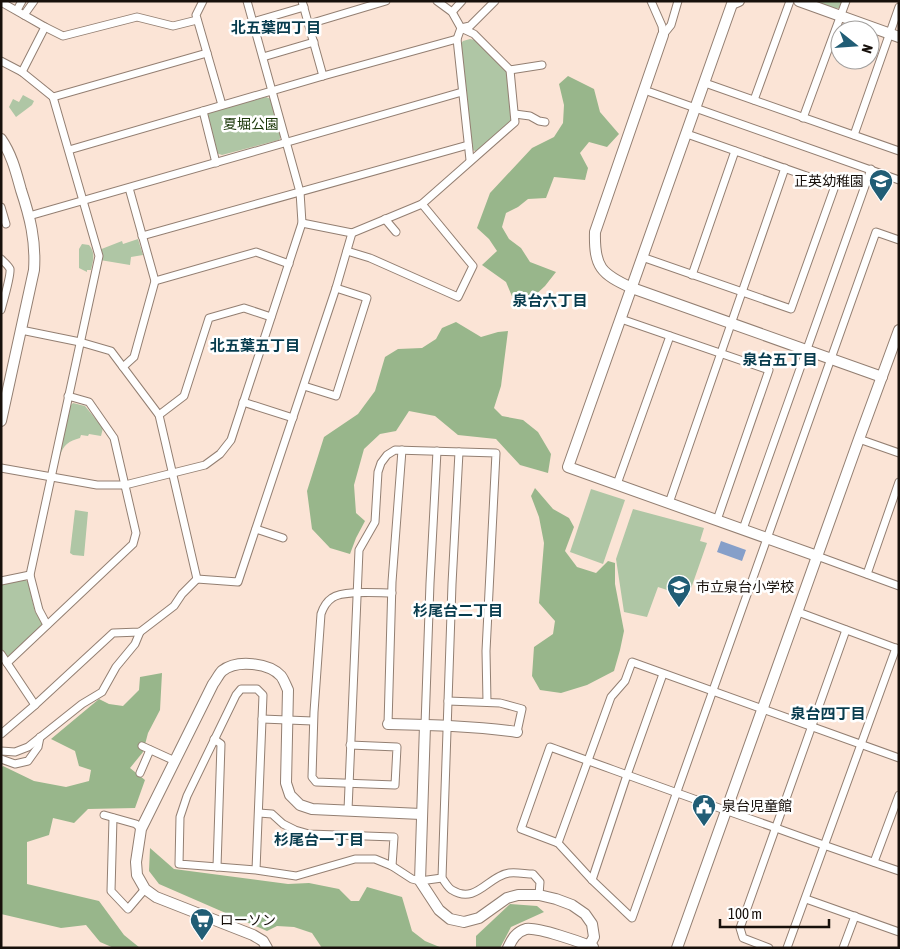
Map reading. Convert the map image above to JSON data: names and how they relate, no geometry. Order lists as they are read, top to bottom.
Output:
{
  "districts": [
    "北五葉四丁目",
    "泉台六丁目",
    "北五葉五丁目",
    "泉台五丁目",
    "杉尾台二丁目",
    "泉台四丁目",
    "杉尾台一丁目"
  ],
  "parks": ["夏堀公園"],
  "places": {
    "school or university": ["正英幼稚園", "市立泉台小学校"],
    "public building": ["泉台児童館"],
    "supermarket": ["ローソン"]
  },
  "scale_bar": "100 m",
  "north": "right"
}
